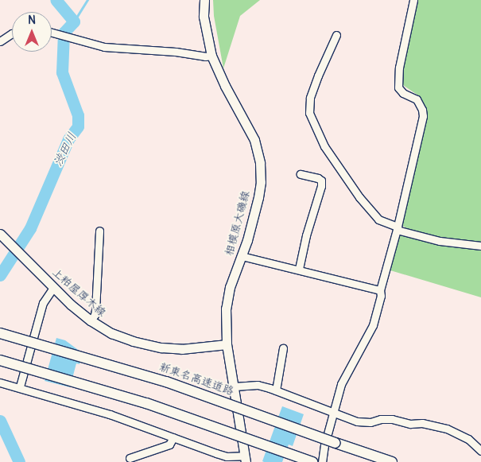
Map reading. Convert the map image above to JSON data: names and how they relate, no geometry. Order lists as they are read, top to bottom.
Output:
{
  "streets": {
    "highway": ["新東名高速道路"],
    "main road": ["相模原大磯線", "上粕屋厚木線"]
  },
  "crossings": [
    ["相模原大磯線", "上粕屋厚木線"]
  ],
  "water": ["渋田川"],
  "north": "top"
}
